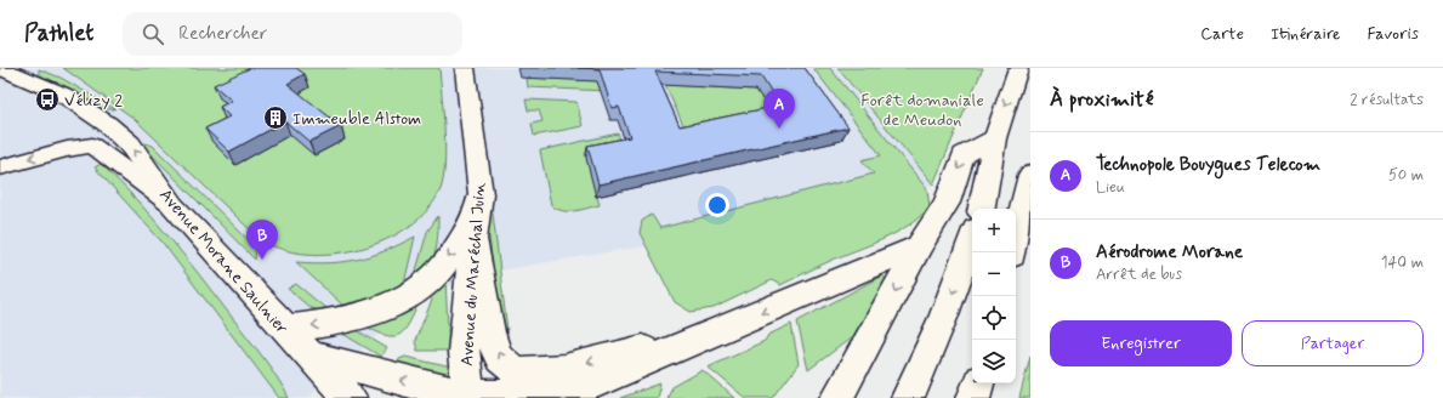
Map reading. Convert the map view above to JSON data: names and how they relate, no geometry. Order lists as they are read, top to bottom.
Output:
{
  "streets": {
    "main road": ["Avenue Morane Saulnier", "Avenue du Maréchal Juin"]
  },
  "one_way": ["Avenue Morane Saulnier"],
  "parks": ["Forêt domaniale de Meudon"],
  "places": {
    "bus stop": ["Vélizy 2"],
    "building": ["Immeuble Alstom"]
  },
  "page": {
    "header": "Pathlet",
    "search": "Rechercher",
    "nav": ["Carte", "Itinéraire", "Favoris"],
    "heading": ["À proximité", "2 résultats"],
    "pins": ["A", "B"],
    "list": [
      {
        "mark": "A",
        "name": "Technopole Bouygues Telecom",
        "note": "Lieu",
        "value": "50 m"
      },
      {
        "mark": "B",
        "name": "Aérodrome Morane",
        "note": "Arrêt de bus",
        "value": "140 m"
      }
    ],
    "map_buttons": ["+", "−"],
    "buttons": ["Enregistrer", "Partager"]
  }
}
